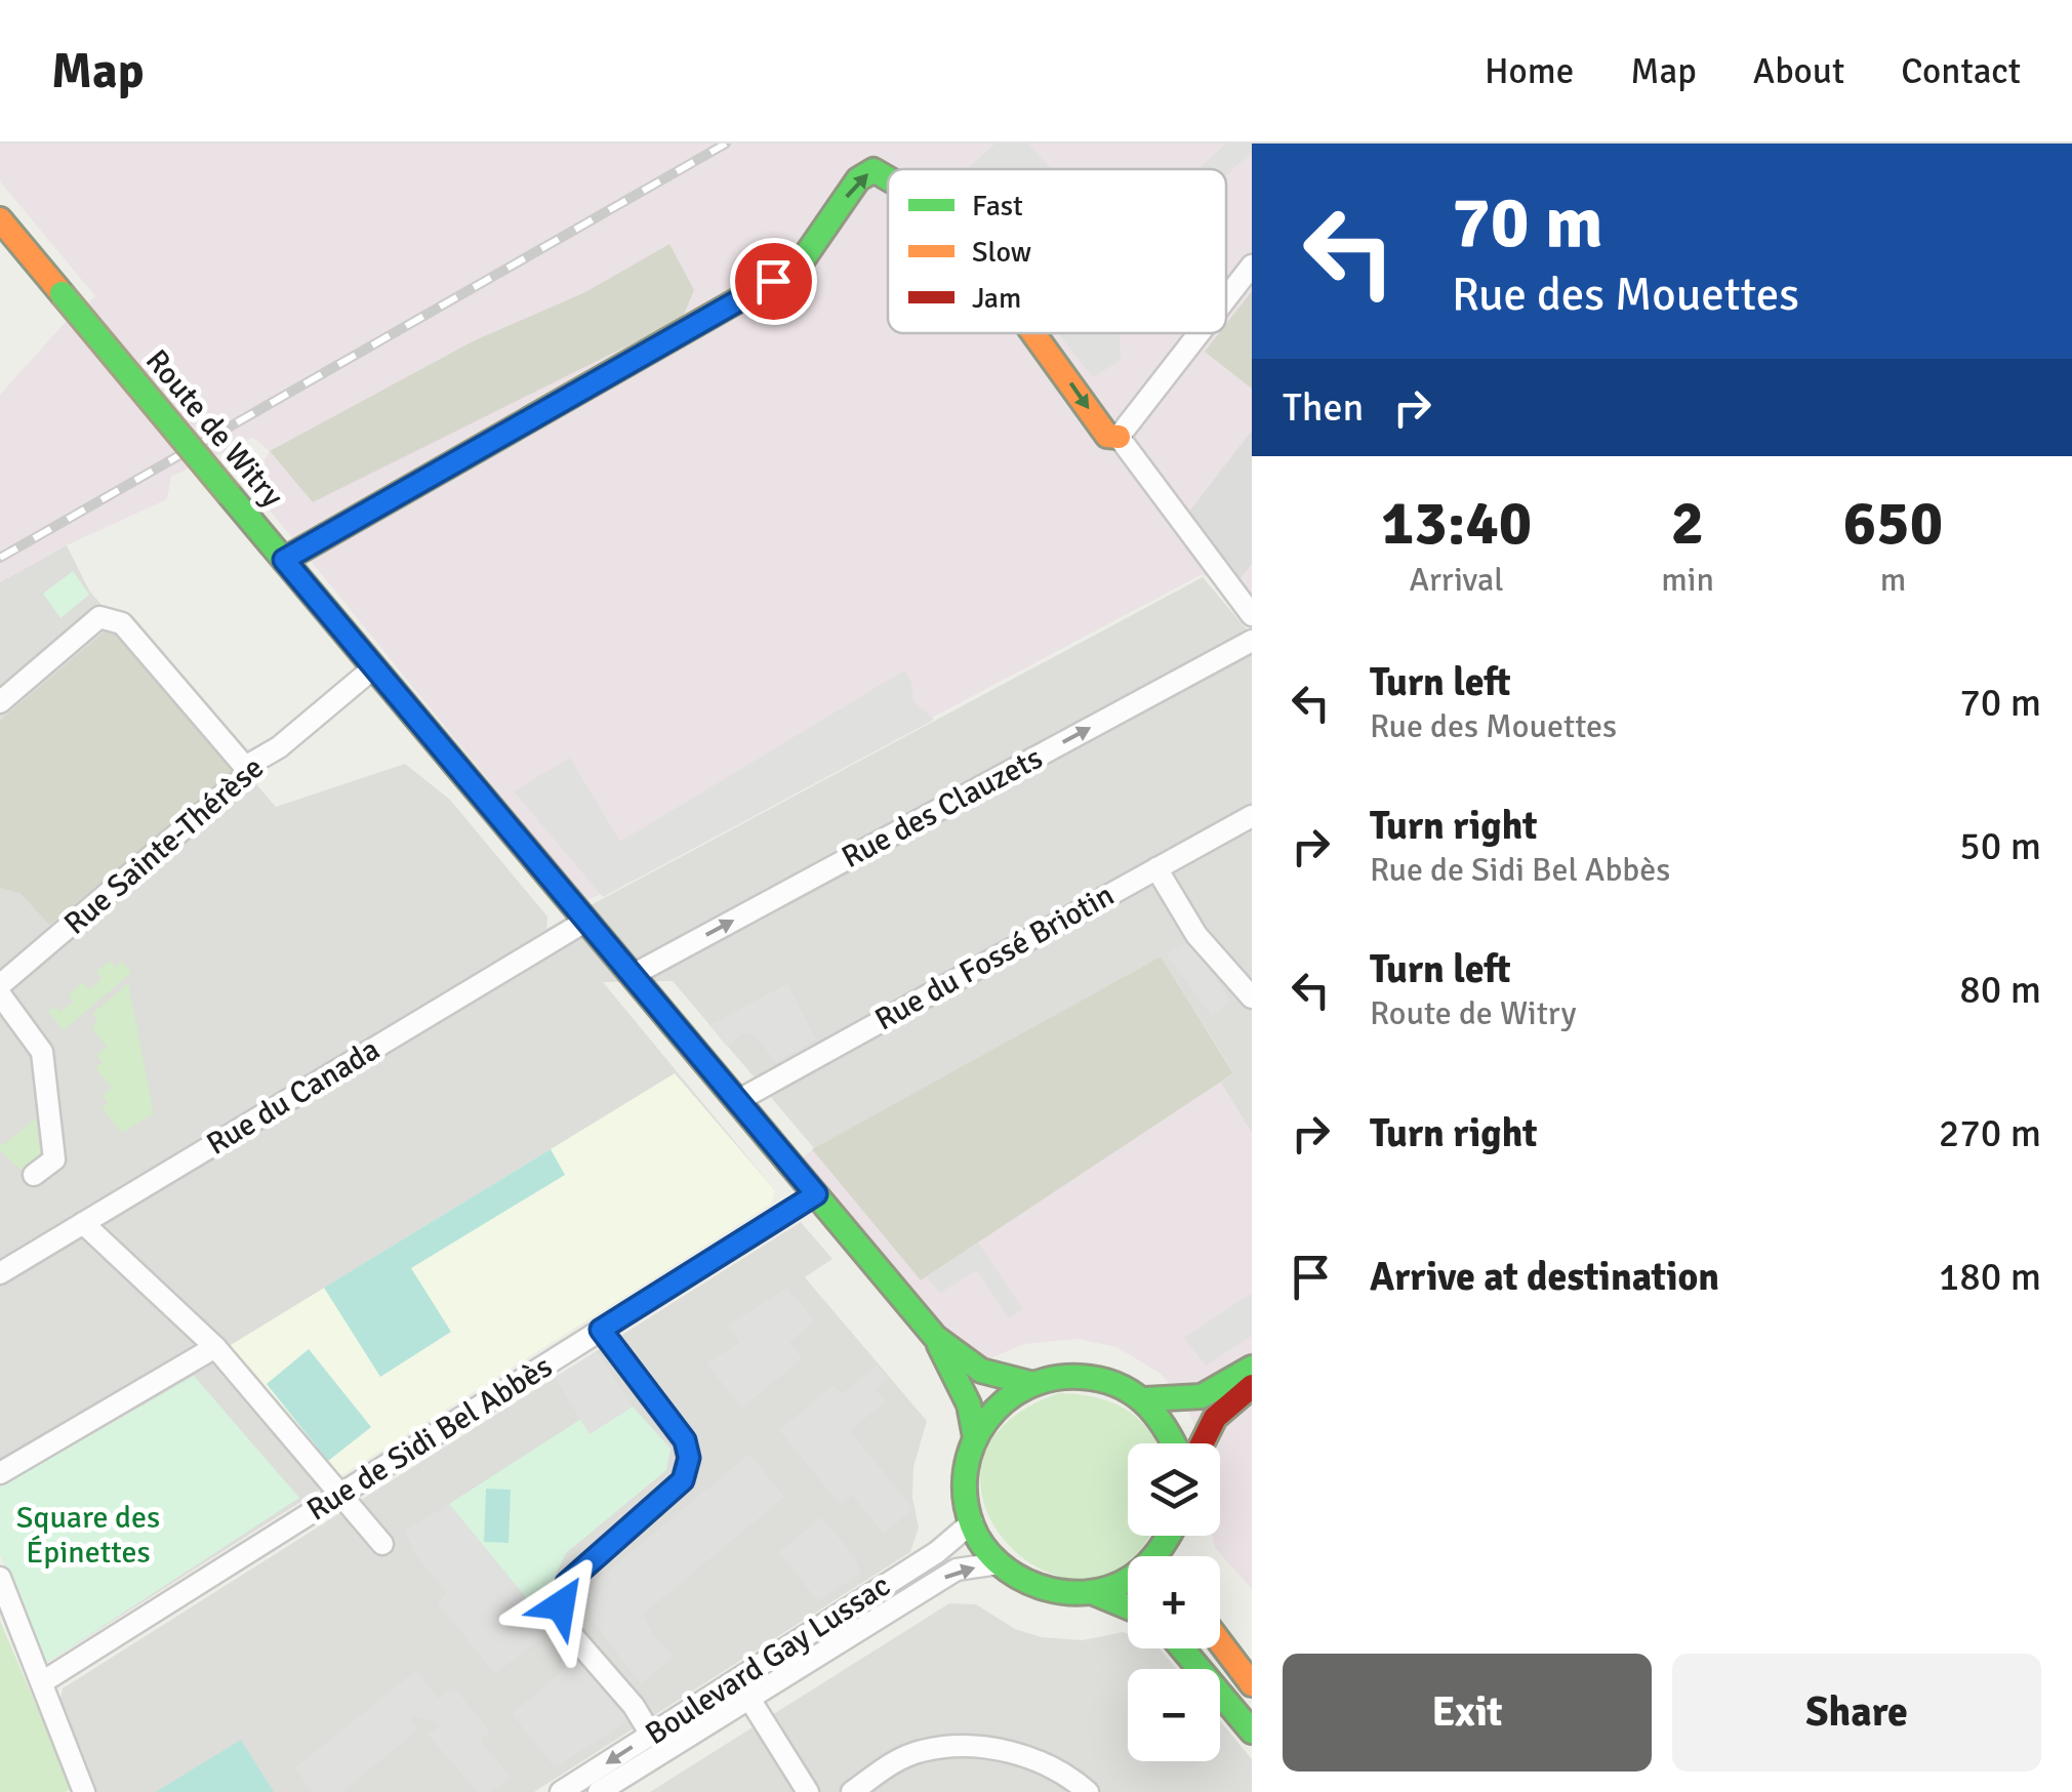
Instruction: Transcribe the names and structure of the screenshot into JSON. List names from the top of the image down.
{
  "streets": {
    "main road": ["Route de Witry"],
    "street": [
      "Rue des Clauzets",
      "Rue Sainte-Thérèse",
      "Rue du Fossé Briotin",
      "Rue du Canada",
      "Rue de Sidi Bel Abbès",
      "Boulevard Gay Lussac"
    ]
  },
  "crossings": [
    ["Route de Witry", "Rue des Clauzets"],
    ["Route de Witry", "Rue Sainte-Thérèse"],
    ["Route de Witry", "Rue du Fossé Briotin"],
    ["Route de Witry", "Rue du Canada"],
    ["Route de Witry", "Rue de Sidi Bel Abbès"]
  ],
  "one_way": ["Rue des Clauzets"],
  "parks": ["Square des Épinettes"],
  "legend": ["Fast", "Slow", "Jam"],
  "page": {
    "header": "Map",
    "nav": [
      "Home",
      "Map",
      "About",
      "Contact"
    ],
    "turn": ["70 m", "Rue des Mouettes"],
    "then": "Then",
    "eta": [
      "13:40",
      "Arrival",
      "2",
      "min",
      "650",
      "m"
    ],
    "list": [
      {
        "name": "Turn left",
        "note": "Rue des Mouettes",
        "value": "70 m"
      },
      {
        "name": "Turn right",
        "note": "Rue de Sidi Bel Abbès",
        "value": "50 m"
      },
      {
        "name": "Turn left",
        "note": "Route de Witry",
        "value": "80 m"
      },
      {
        "name": "Turn right",
        "value": "270 m"
      },
      {
        "name": "Arrive at destination",
        "value": "180 m"
      }
    ],
    "map_buttons": ["+", "−"],
    "buttons": ["Exit", "Share"]
  }
}
